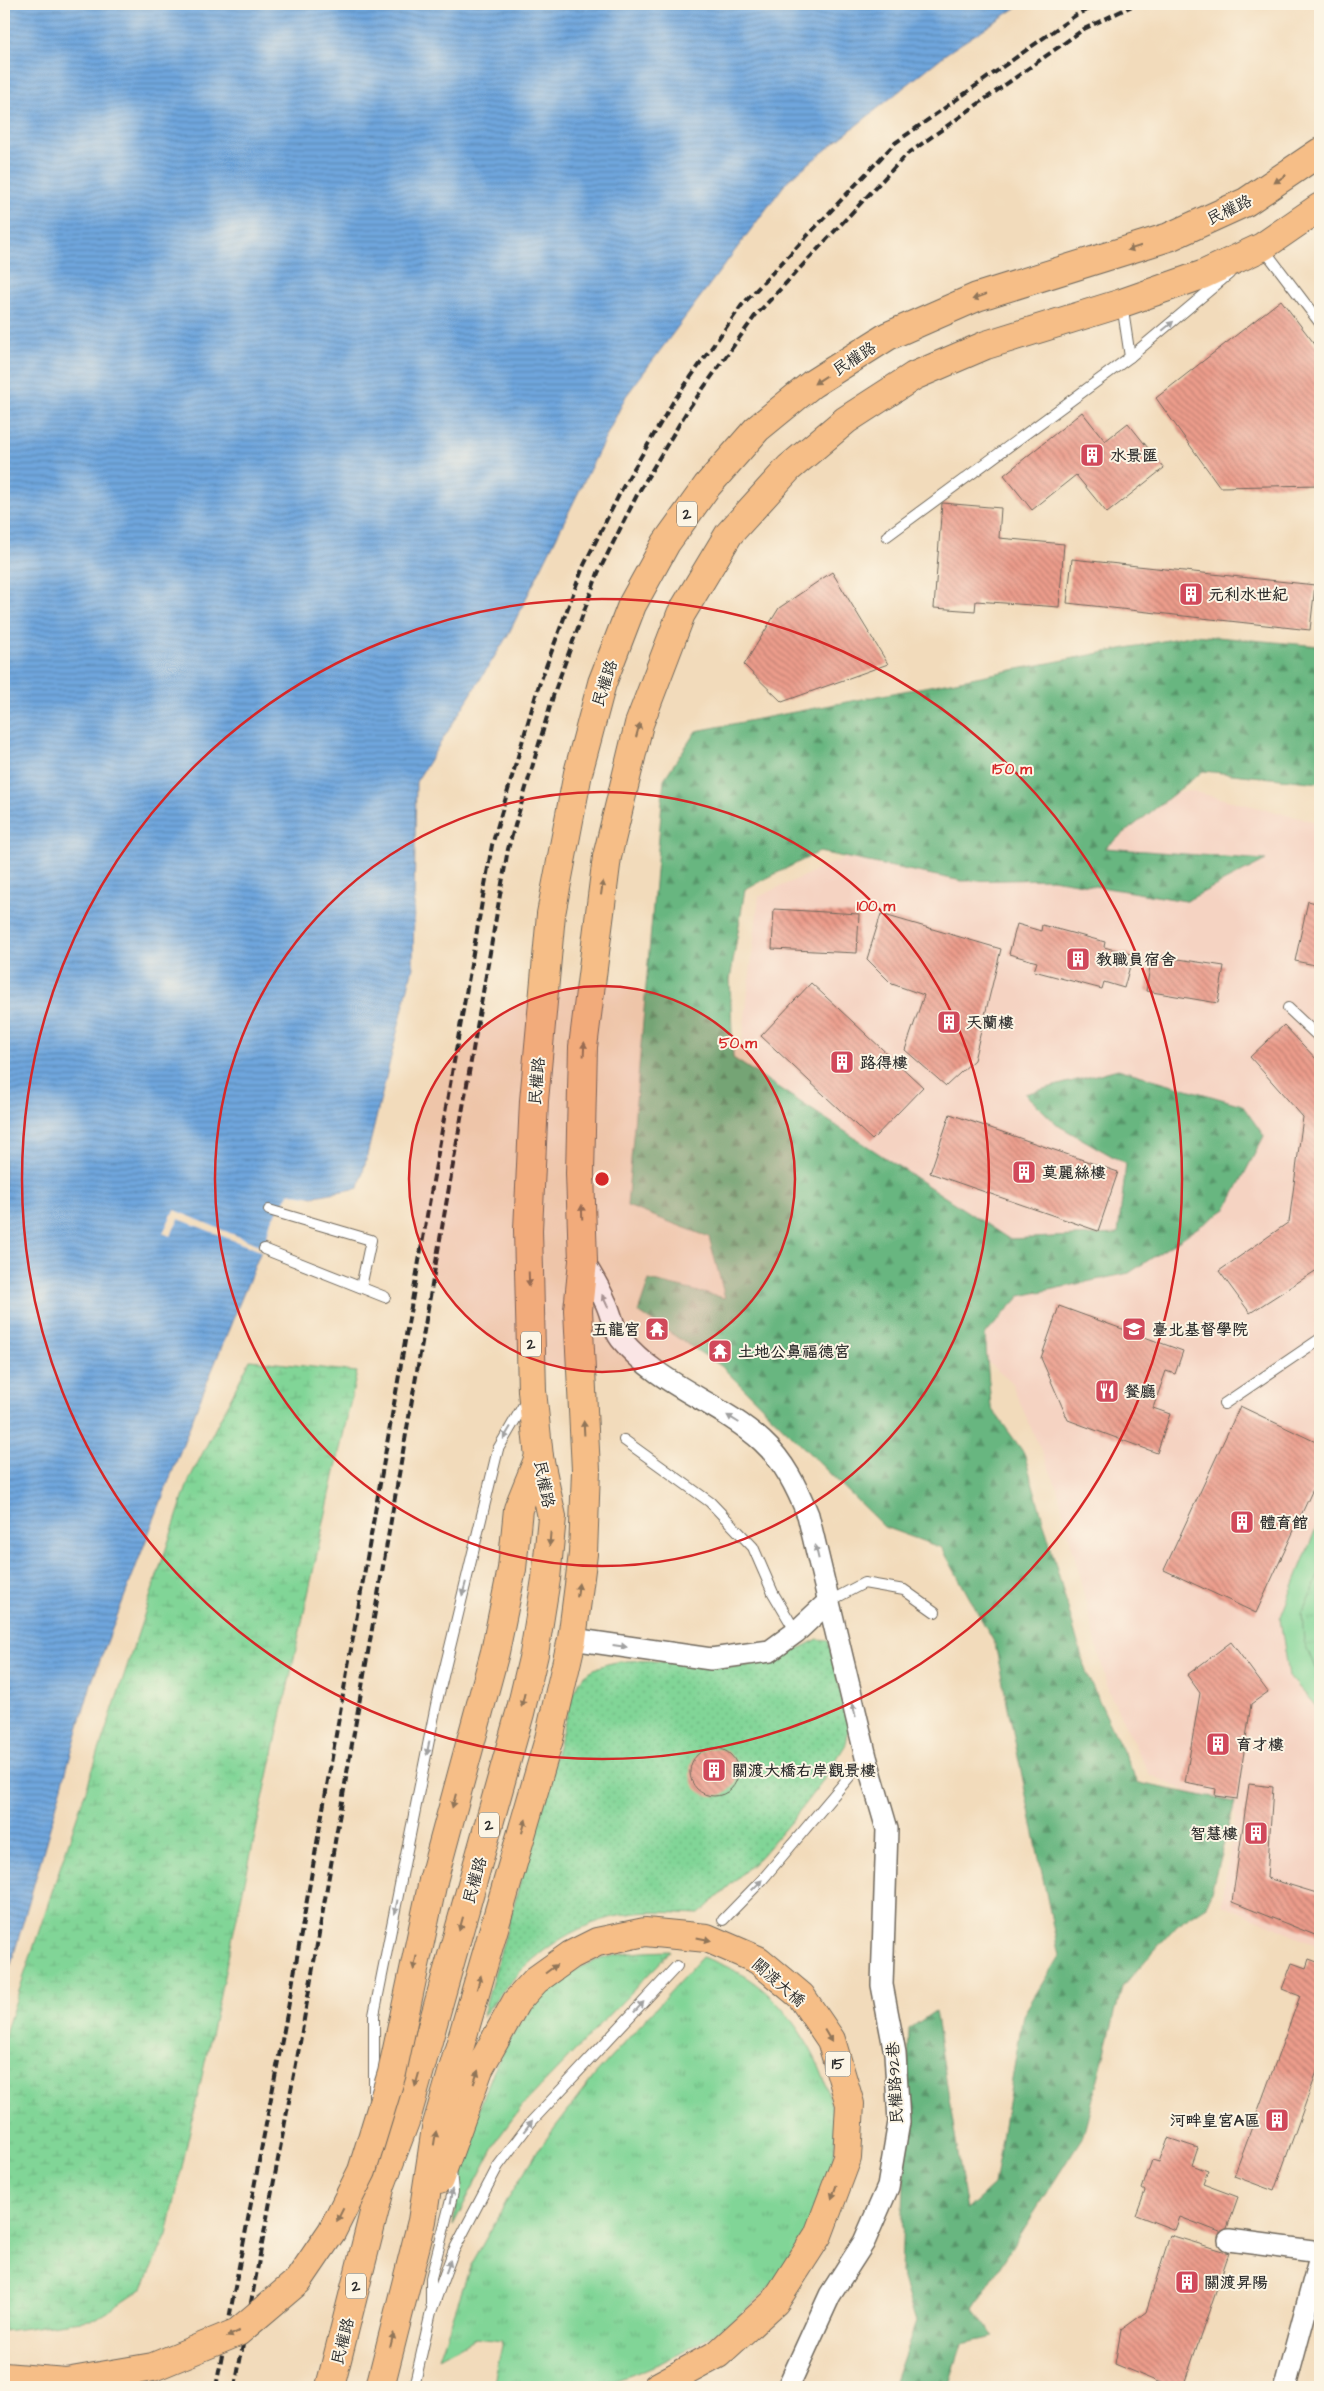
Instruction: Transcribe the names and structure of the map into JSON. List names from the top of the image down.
{
  "streets": {
    "main road": [
      "民權路",
      "2",
      "關渡大橋",
      "15"
    ],
    "street": ["民權路92巷"]
  },
  "crossings": [
    ["民權路", "關渡大橋"],
    ["民權路", "民權路92巷"]
  ],
  "places": {
    "building": [
      "水景匯",
      "元利水世紀",
      "教職員宿舍",
      "天蘭樓",
      "路得樓",
      "莫麗絲樓",
      "體育館",
      "育才樓",
      "關渡大橋右岸觀景樓",
      "智慧樓",
      "河畔皇宮A區",
      "關渡昇陽"
    ],
    "temple": ["五龍宮", "土地公鼻福德宮"],
    "school or university": ["臺北基督學院"],
    "restaurant": ["餐廳"]
  },
  "rings": ["150 m", "100 m", "50 m"]
}
